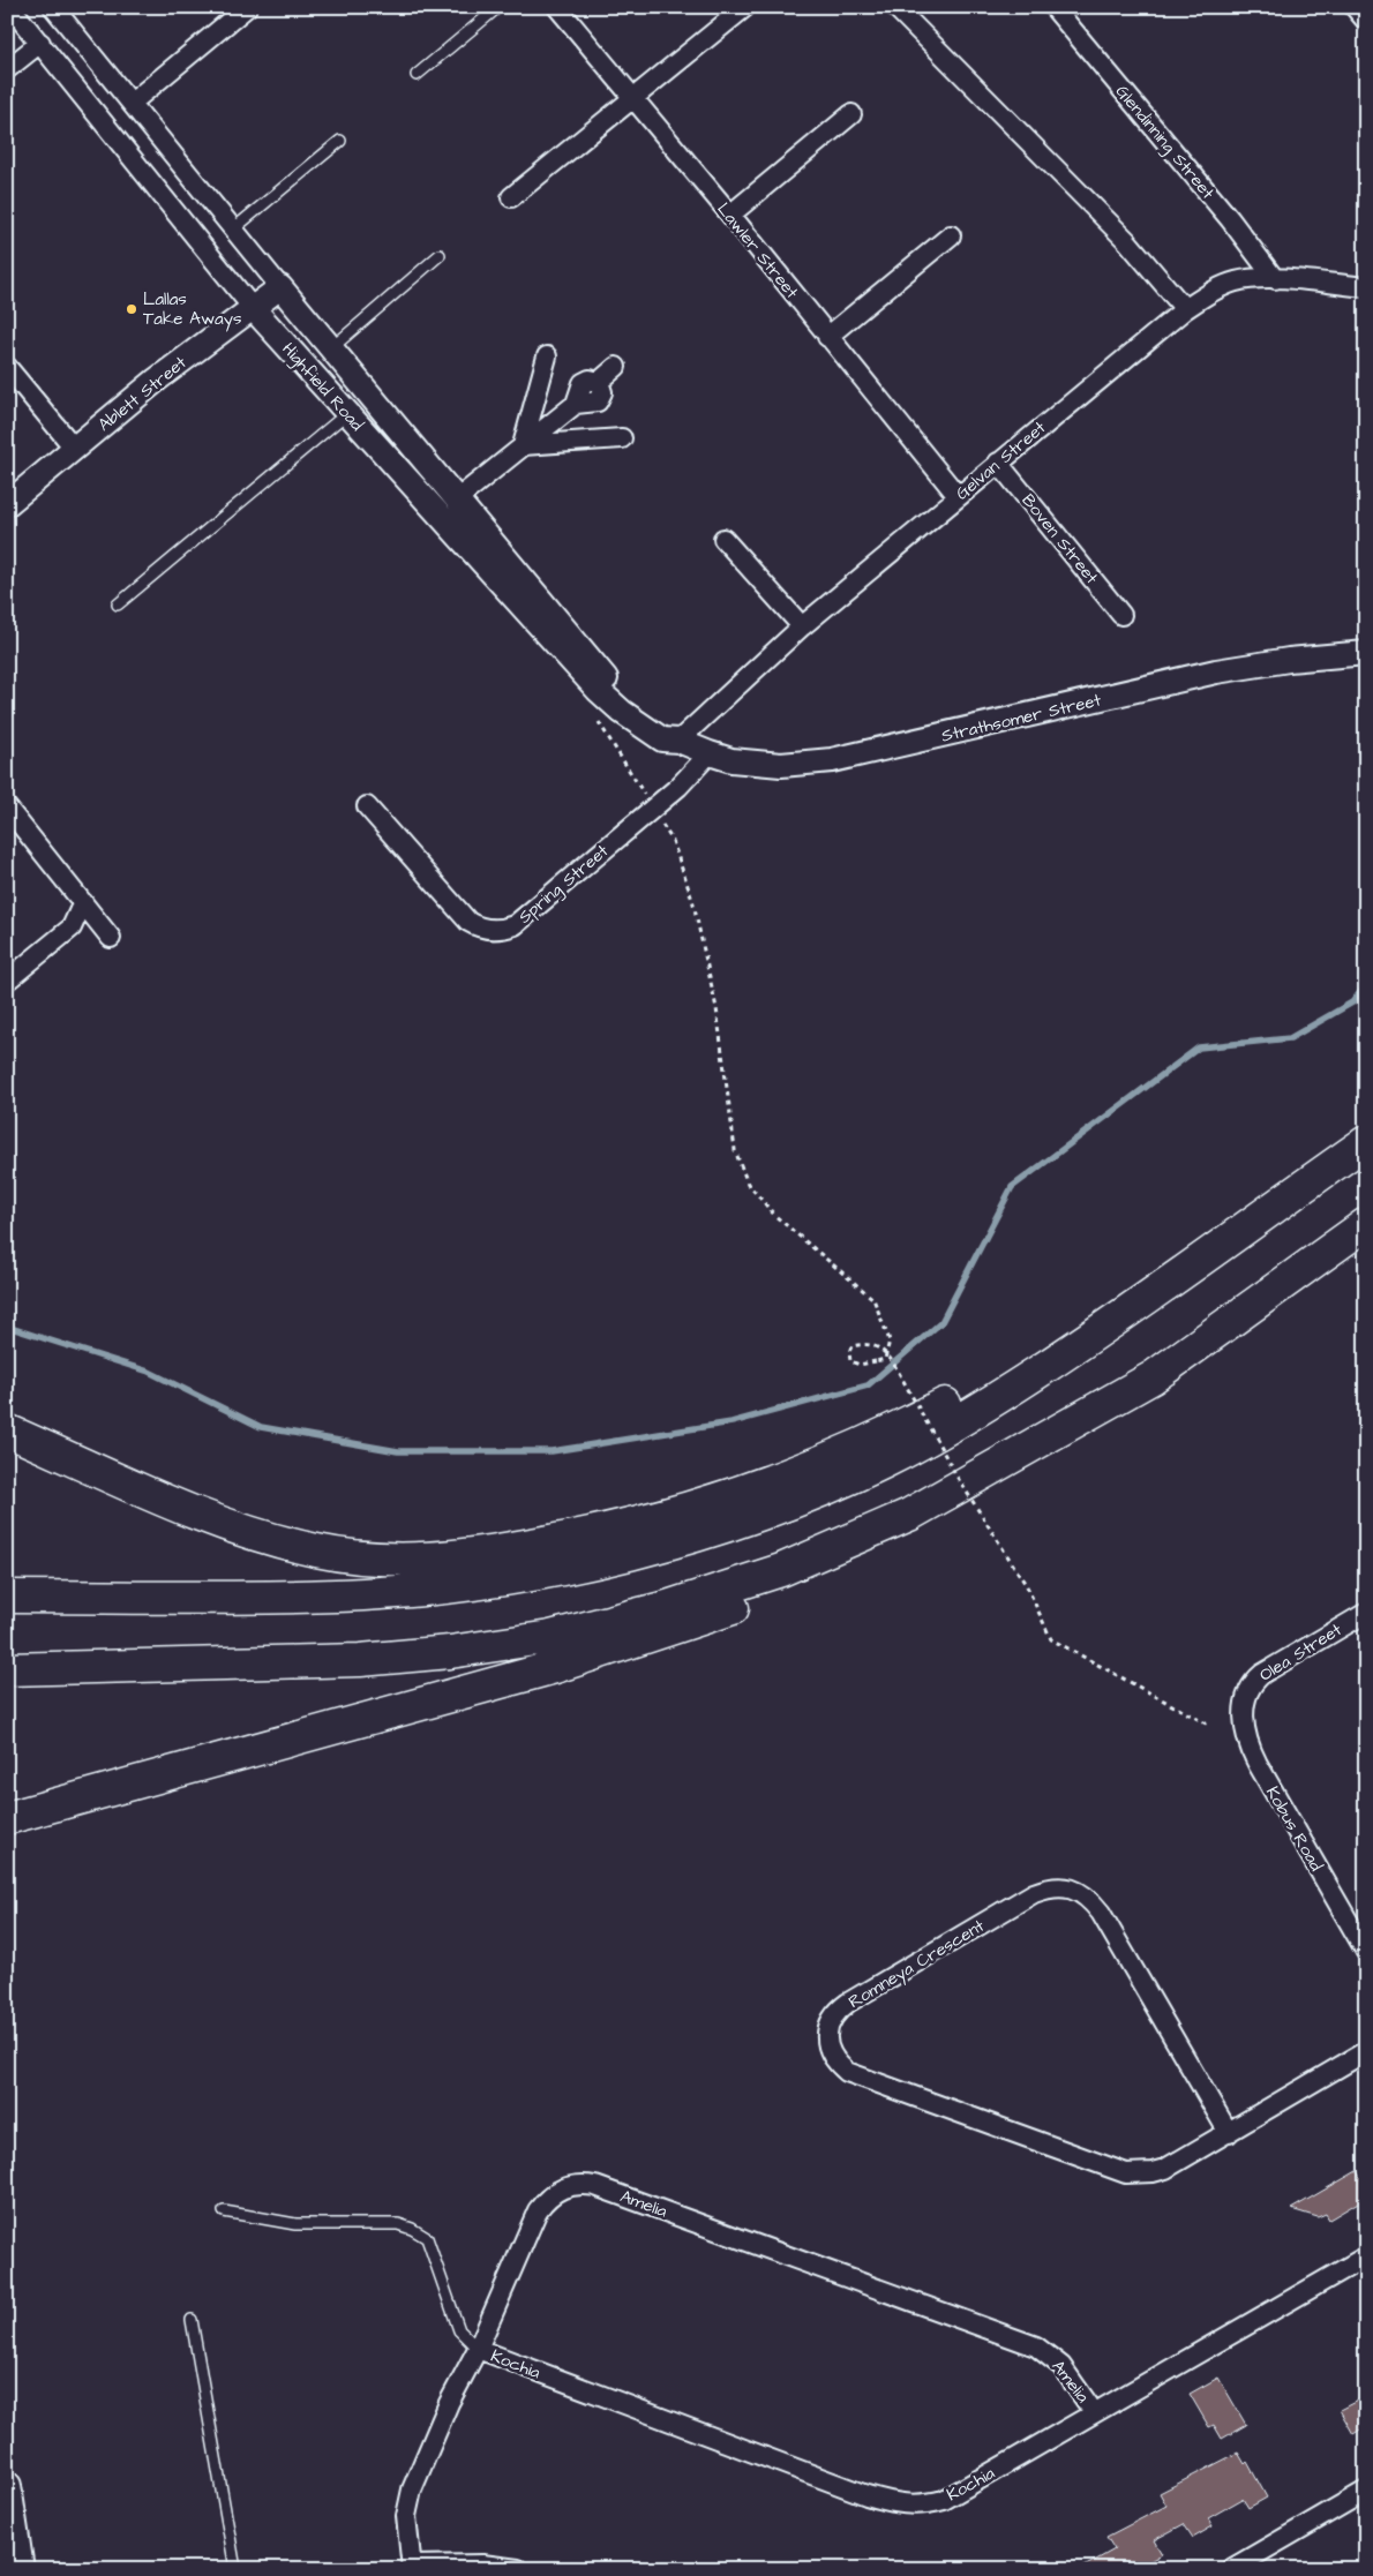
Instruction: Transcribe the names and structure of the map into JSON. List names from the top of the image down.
{
  "streets": {
    "street": [
      "Glendinning Street",
      "Lawler Street",
      "Highfield Road",
      "Ablett Street",
      "Gelvan Street",
      "Boven Street",
      "Strathsomer Street",
      "Spring Street",
      "Olea Street",
      "Kobus Road",
      "Romneya Crescent",
      "Amelia",
      "Kochia"
    ]
  },
  "crossings": [
    ["Glendinning Street", "Gelvan Street"],
    ["Lawler Street", "Gelvan Street"],
    ["Highfield Road", "Ablett Street"],
    ["Highfield Road", "Gelvan Street"],
    ["Highfield Road", "Strathsomer Street"],
    ["Gelvan Street", "Boven Street"],
    ["Gelvan Street", "Strathsomer Street"],
    ["Strathsomer Street", "Spring Street"],
    ["Olea Street", "Kobus Road"],
    ["Amelia", "Kochia"]
  ],
  "places": ["Lallas Take Aways"]
}
